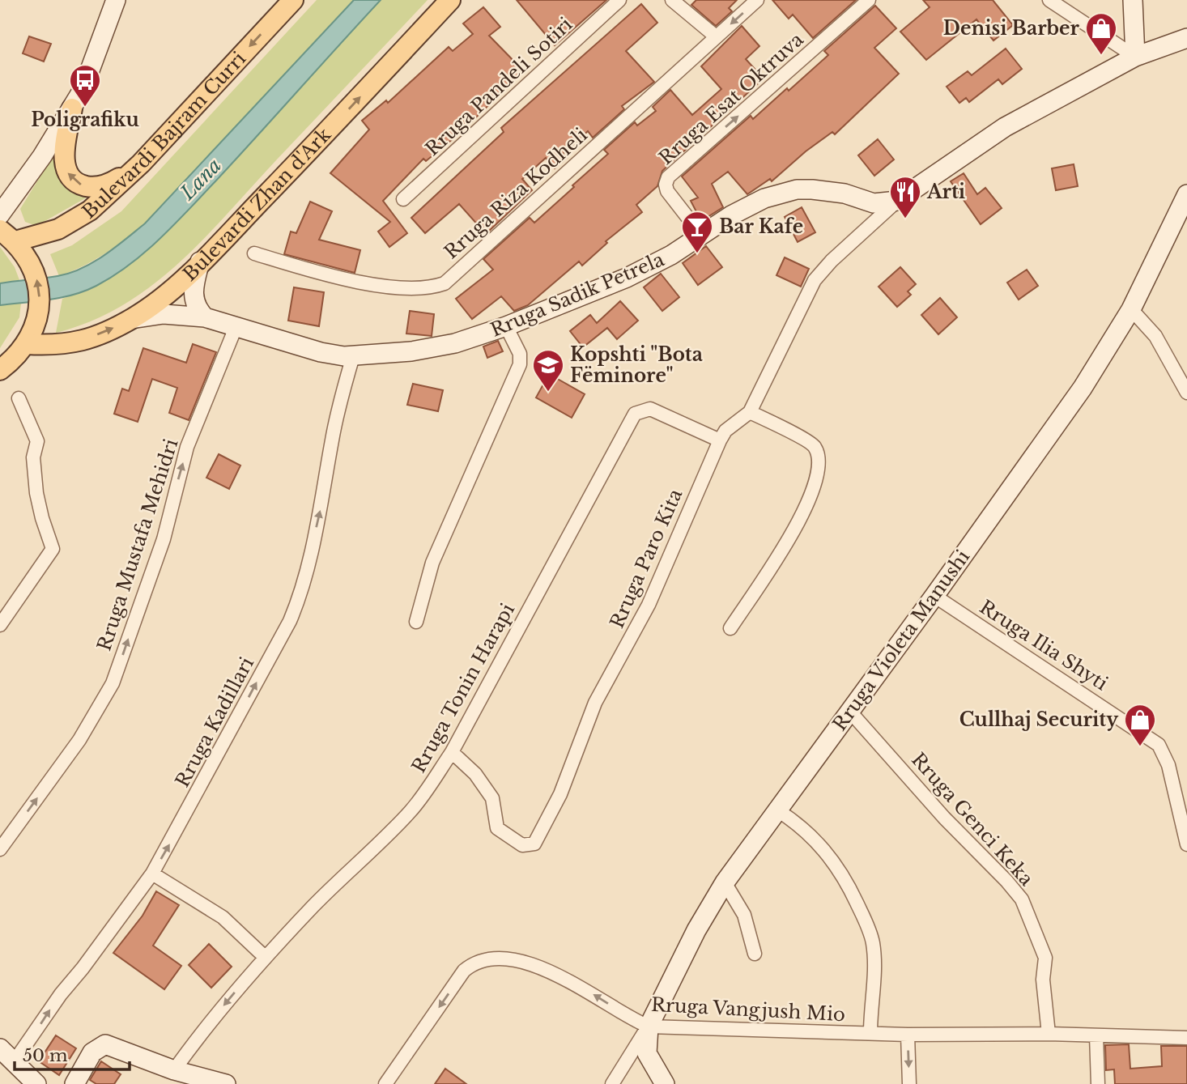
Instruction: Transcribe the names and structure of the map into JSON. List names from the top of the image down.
{
  "streets": {
    "main road": [
      "Bulevardi Bajram Curri",
      "Bulevardi Zhan d'Ark",
      "Rruga Sadik Petrela",
      "Rruga Violeta Manushi"
    ],
    "street": [
      "Rruga Pandeli Sotiri",
      "Rruga Esat Oktruva",
      "Rruga Riza Kodheli",
      "Rruga Mustafa Mehidri",
      "Rruga Paro Kita",
      "Rruga Ilia Shyti",
      "Rruga Tonin Harapi",
      "Rruga Kadillari",
      "Rruga Genci Keka",
      "Rruga Vangjush Mio"
    ]
  },
  "crossings": [
    ["Rruga Esat Oktruva", "Rruga Sadik Petrela"],
    ["Bulevardi Zhan d'Ark", "Rruga Sadik Petrela"],
    ["Rruga Sadik Petrela", "Rruga Mustafa Mehidri"],
    ["Rruga Sadik Petrela", "Rruga Paro Kita"],
    ["Rruga Sadik Petrela", "Rruga Kadillari"],
    ["Rruga Paro Kita", "Rruga Tonin Harapi"],
    ["Rruga Violeta Manushi", "Rruga Ilia Shyti"],
    ["Rruga Violeta Manushi", "Rruga Genci Keka"],
    ["Rruga Violeta Manushi", "Rruga Vangjush Mio"],
    ["Rruga Genci Keka", "Rruga Vangjush Mio"]
  ],
  "one_way": [
    "Rruga Esat Oktruva",
    "Bulevardi Zhan d'Ark",
    "Rruga Mustafa Mehidri",
    "Rruga Kadillari"
  ],
  "water": ["Lana"],
  "places": {
    "shop": ["Denisi Barber", "Cullhaj Security"],
    "bus stop": ["Poligrafiku"],
    "restaurant": ["Arti"],
    "bar": ["Bar Kafe"],
    "school or university": ["Kopshti \"Bota Fëminore\""]
  },
  "scale_bar": "50 m"
}
